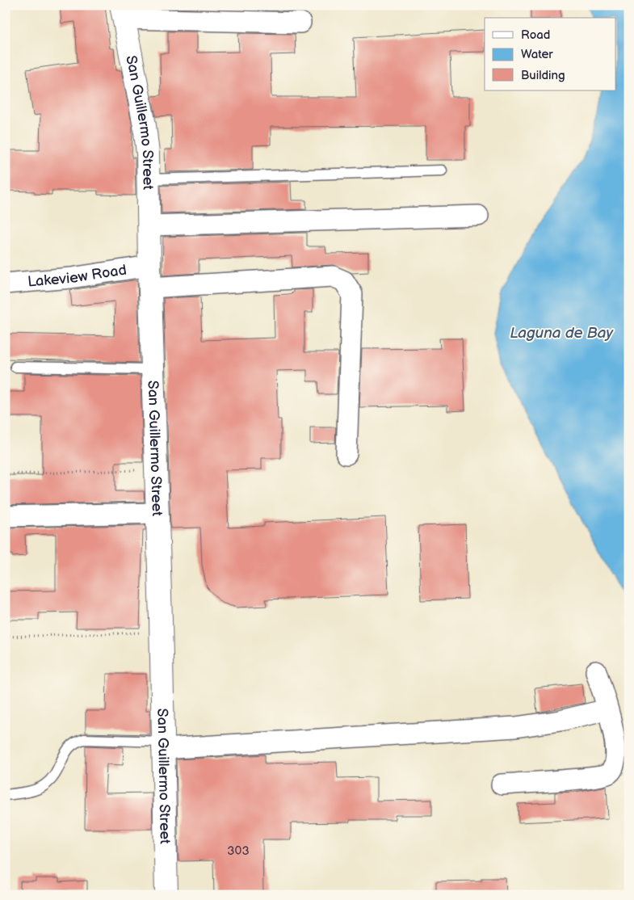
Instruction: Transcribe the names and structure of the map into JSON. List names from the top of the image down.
{
  "streets": {
    "main road": ["San Guillermo Street"],
    "street": ["Lakeview Road"]
  },
  "crossings": [
    ["San Guillermo Street", "Lakeview Road"]
  ],
  "water": ["Laguna de Bay"],
  "house_numbers": ["303"],
  "legend": ["Road", "Water", "Building"]
}
